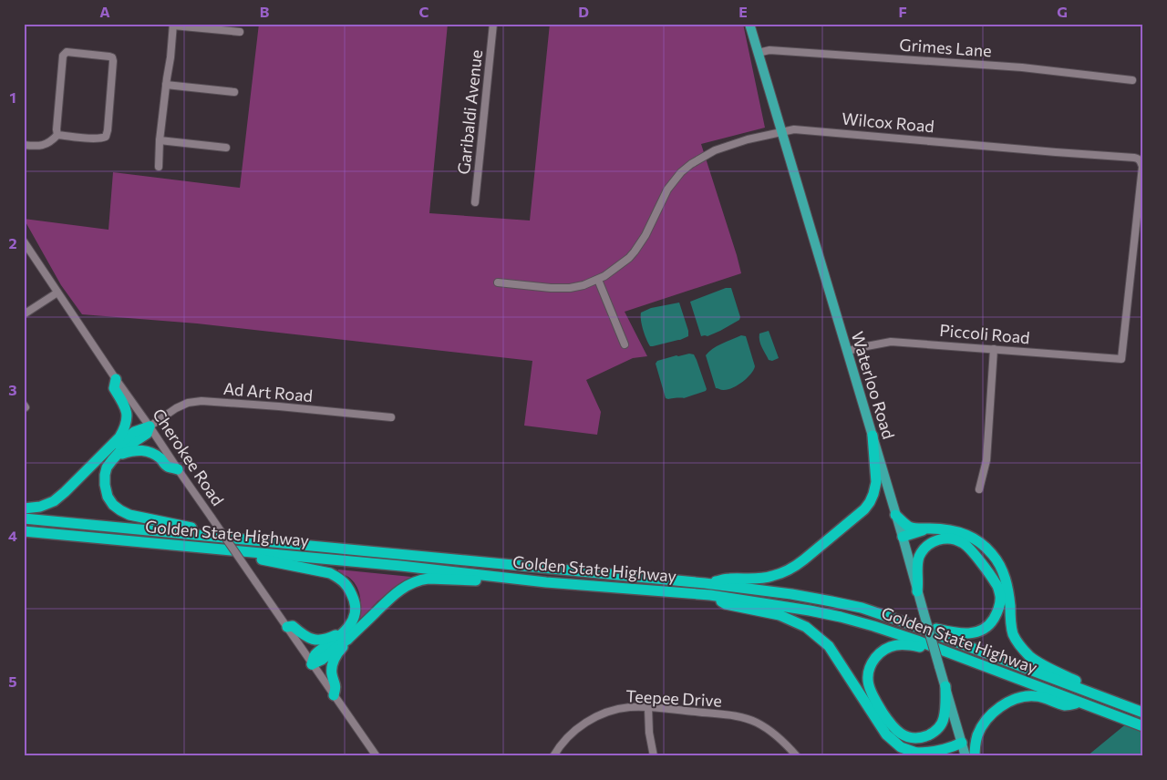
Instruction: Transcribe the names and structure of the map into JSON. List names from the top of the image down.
{
  "streets": {
    "highway": ["Golden State Highway"],
    "main road": ["Waterloo Road"],
    "street": [
      "Grimes Lane",
      "Garibaldi Avenue",
      "Wilcox Road",
      "Piccoli Road",
      "Ad Art Road",
      "Cherokee Road",
      "Teepee Drive"
    ]
  },
  "crossings": [
    ["Grimes Lane", "Waterloo Road"],
    ["Wilcox Road", "Piccoli Road"],
    ["Wilcox Road", "Waterloo Road"],
    ["Piccoli Road", "Waterloo Road"],
    ["Ad Art Road", "Cherokee Road"]
  ],
  "grid": {
    "columns": [
      "A",
      "B",
      "C",
      "D",
      "E",
      "F",
      "G"
    ],
    "rows": [
      "1",
      "2",
      "3",
      "4",
      "5"
    ]
  }
}
